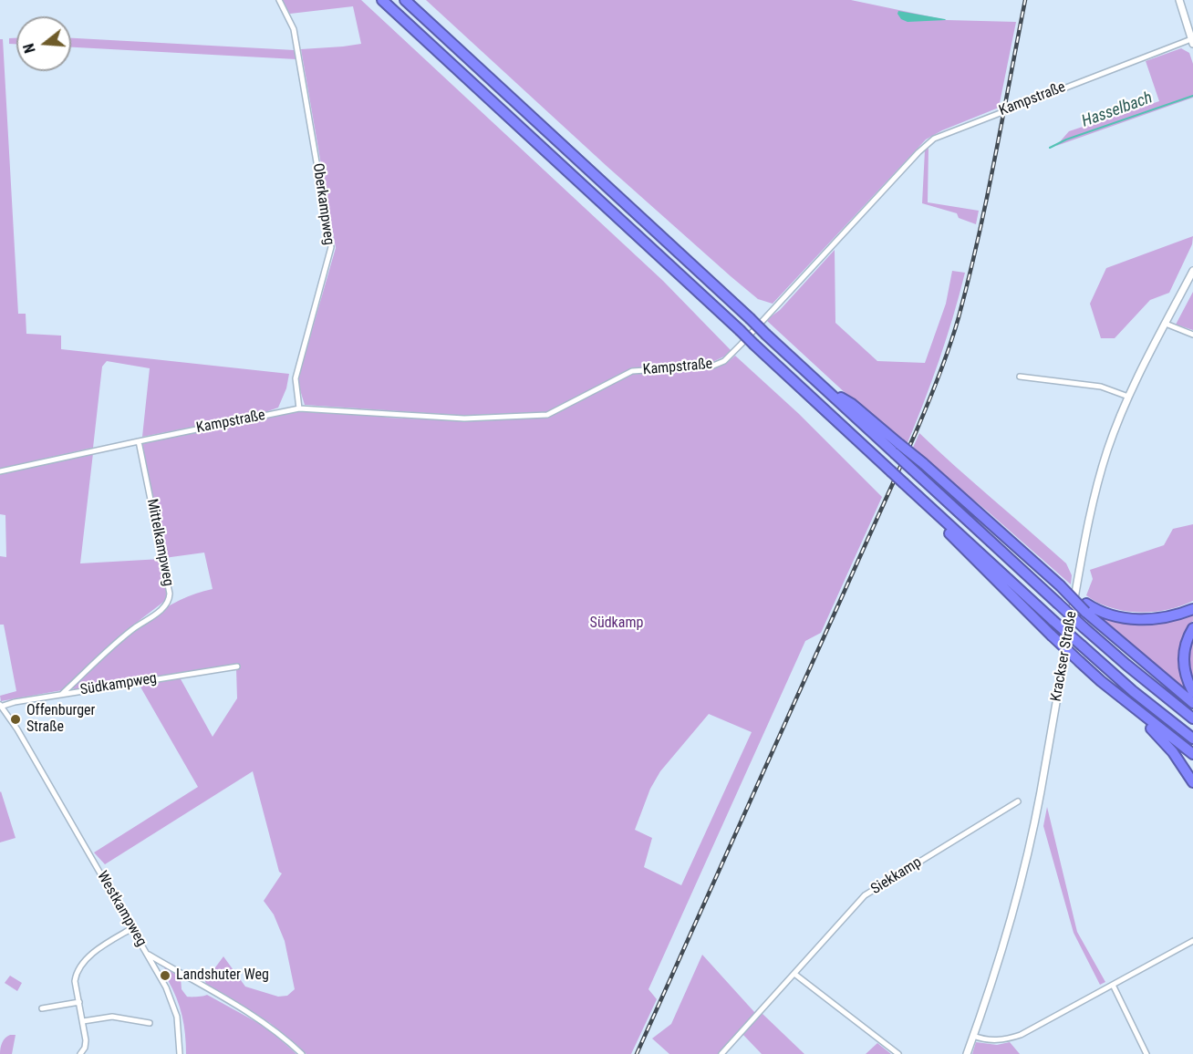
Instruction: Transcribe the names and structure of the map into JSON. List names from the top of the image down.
{
  "streets": {
    "street": [
      "Kampstraße",
      "Oberkampweg",
      "Mittelkampweg",
      "Krackser Straße",
      "Südkampweg",
      "Siekkamp",
      "Westkampweg"
    ]
  },
  "crossings": [
    ["Kampstraße", "Oberkampweg"],
    ["Kampstraße", "Mittelkampweg"],
    ["Mittelkampweg", "Südkampweg"],
    ["Südkampweg", "Westkampweg"]
  ],
  "water": ["Hasselbach"],
  "parks": ["Südkamp"],
  "places": ["Offenburger Straße", "Landshuter Weg"],
  "north": "left"
}
